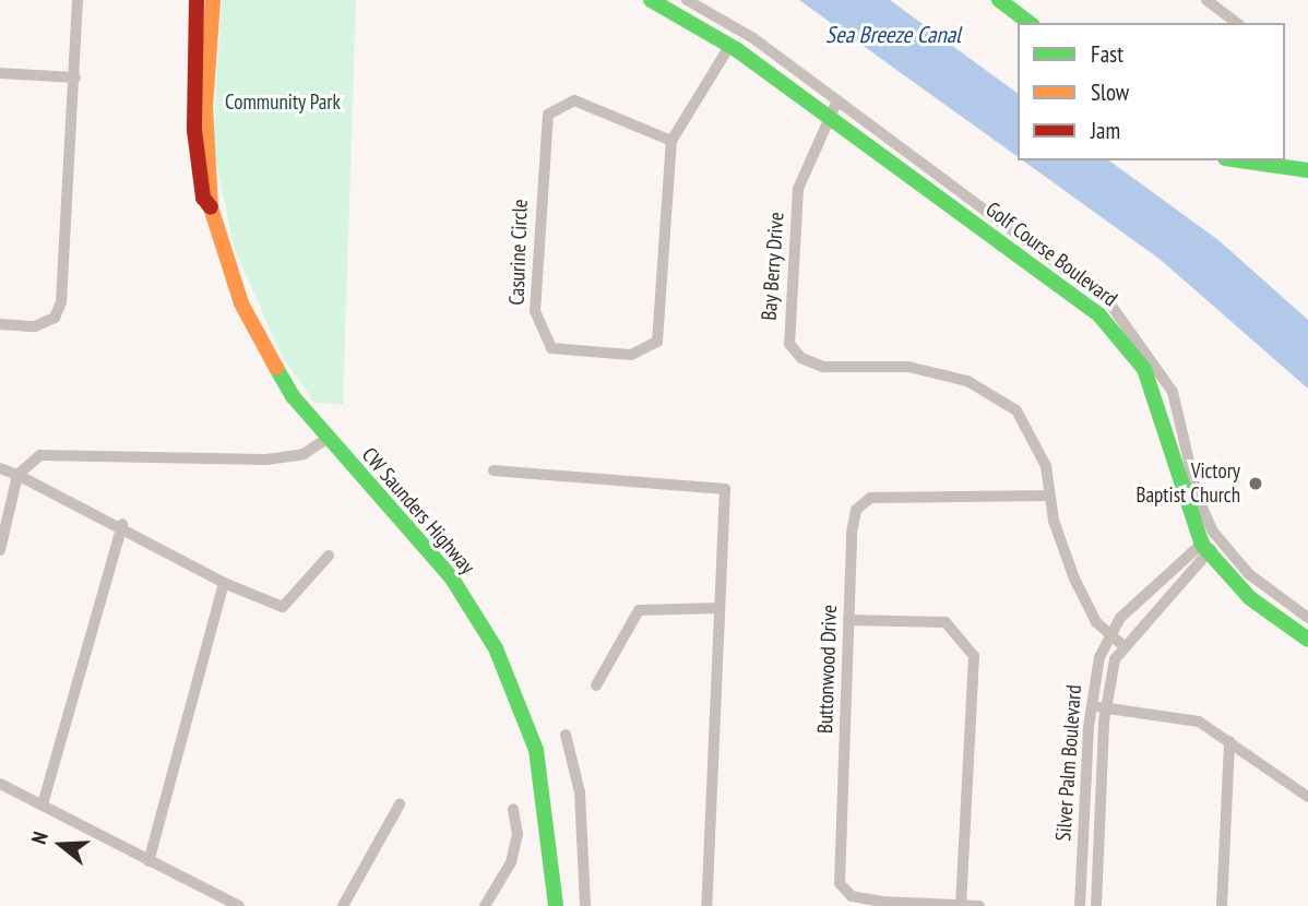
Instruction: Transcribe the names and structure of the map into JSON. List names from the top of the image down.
{
  "streets": {
    "main road": ["Golf Course Boulevard", "CW Saunders Highway"],
    "street": [
      "Casurine Circle",
      "Bay Berry Drive",
      "Buttonwood Drive",
      "Silver Palm Boulevard"
    ]
  },
  "crossings": [
    ["Casurine Circle", "Golf Course Boulevard"],
    ["Golf Course Boulevard", "Bay Berry Drive"],
    ["Golf Course Boulevard", "Silver Palm Boulevard"],
    ["Bay Berry Drive", "Buttonwood Drive"],
    ["Bay Berry Drive", "Silver Palm Boulevard"]
  ],
  "water": ["Sea Breeze Canal"],
  "parks": ["Community Park"],
  "places": ["Victory Baptist Church"],
  "legend": ["Fast", "Slow", "Jam"],
  "north": "left"
}
